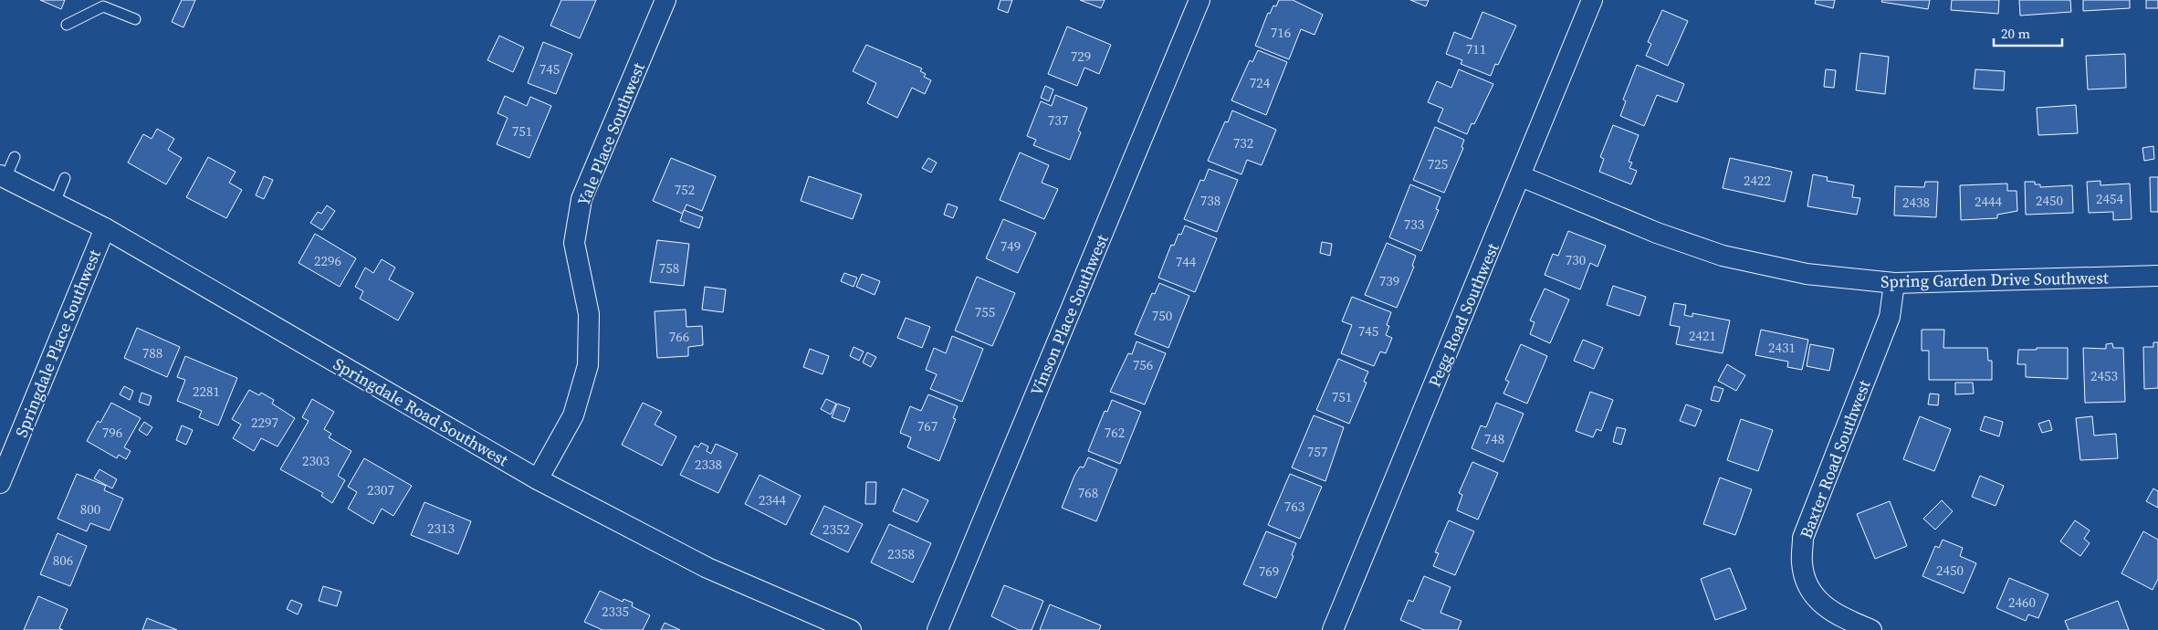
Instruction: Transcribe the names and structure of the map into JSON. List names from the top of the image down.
{
  "streets": {
    "street": [
      "Yale Place Southwest",
      "Spring Garden Drive Southwest",
      "Vinson Place Southwest",
      "Pegg Road Southwest",
      "Springdale Place Southwest",
      "Springdale Road Southwest",
      "Baxter Road Southwest"
    ]
  },
  "crossings": [
    ["Yale Place Southwest", "Springdale Road Southwest"],
    ["Spring Garden Drive Southwest", "Pegg Road Southwest"],
    ["Spring Garden Drive Southwest", "Baxter Road Southwest"],
    ["Springdale Place Southwest", "Springdale Road Southwest"]
  ],
  "house_numbers": [
    "716",
    "711",
    "729",
    "745",
    "724",
    "737",
    "751",
    "732",
    "725",
    "2422",
    "752",
    "2454",
    "738",
    "2450",
    "2444",
    "2438",
    "733",
    "749",
    "730",
    "2296",
    "744",
    "758",
    "739",
    "755",
    "750",
    "745",
    "2421",
    "766",
    "2431",
    "788",
    "756",
    "2453",
    "2281",
    "751",
    "2297",
    "767",
    "796",
    "762",
    "748",
    "757",
    "2303",
    "2338",
    "2307",
    "768",
    "2344",
    "763",
    "800",
    "2313",
    "2352",
    "2358",
    "806",
    "2450",
    "769",
    "2460",
    "2335"
  ],
  "scale_bar": "20 m"
}
